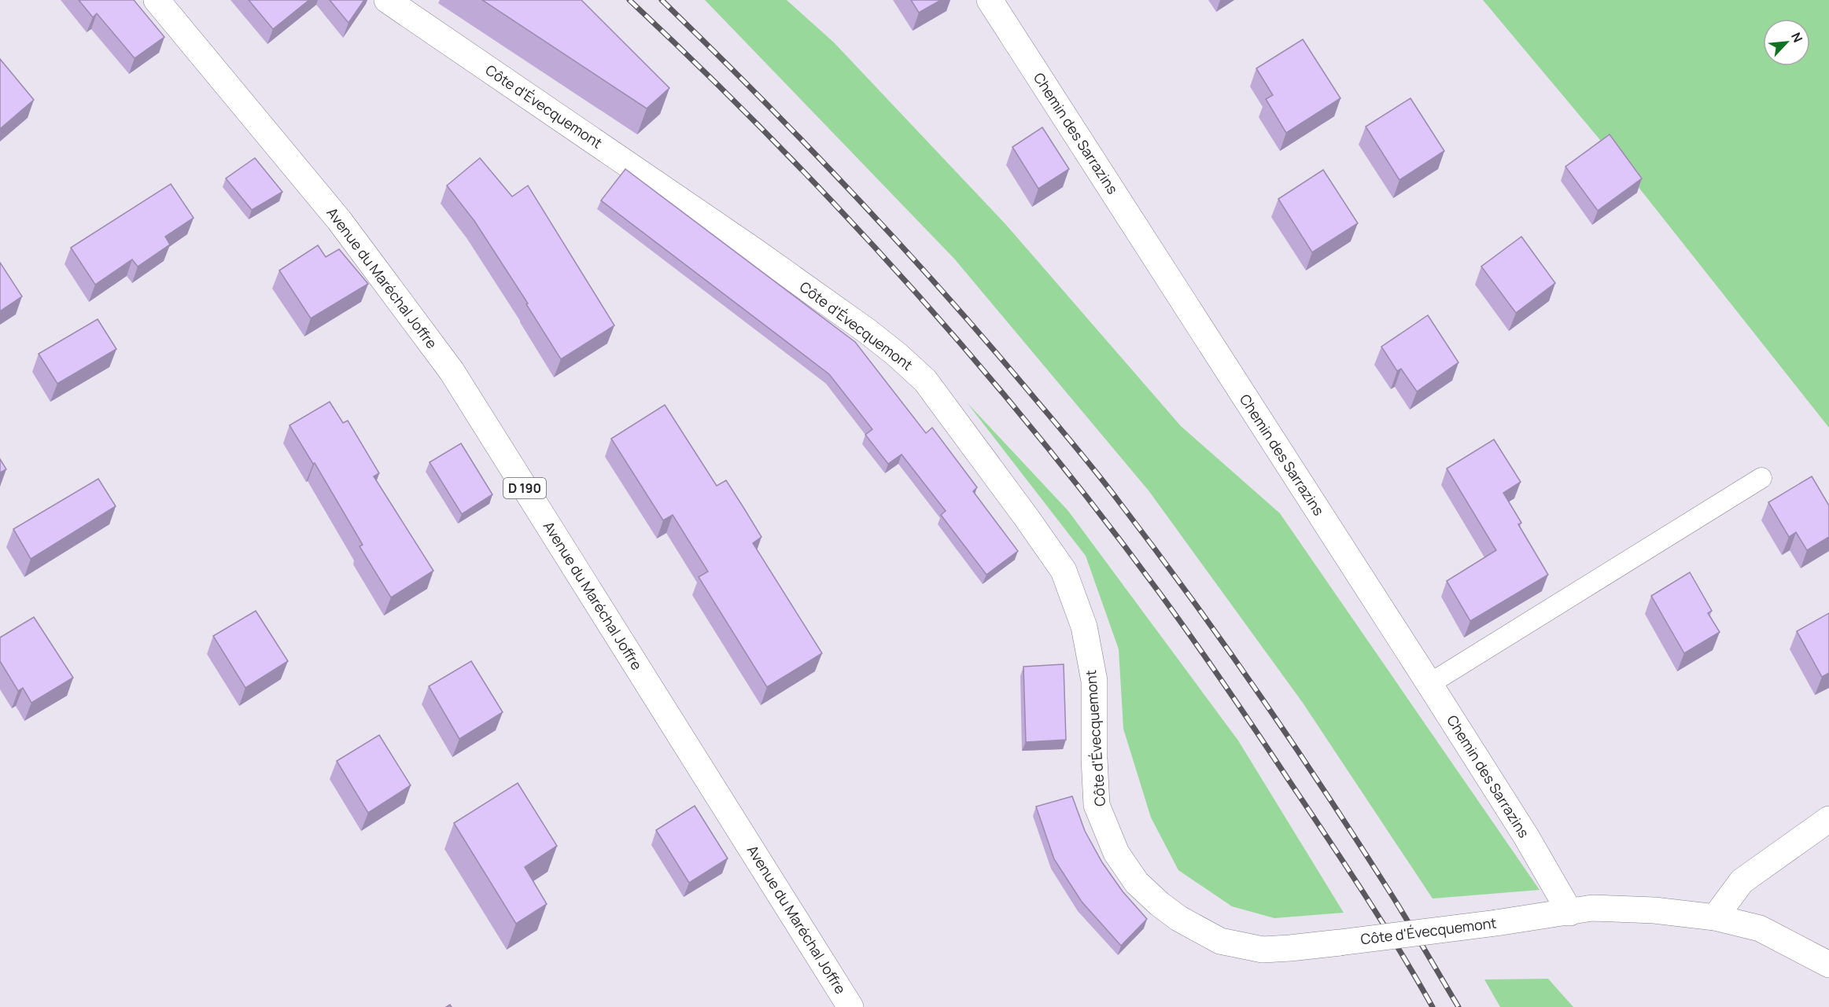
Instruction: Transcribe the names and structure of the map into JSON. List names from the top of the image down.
{
  "streets": {
    "street": [
      "Côte d'Évecquemont",
      "Chemin des Sarrazins",
      "Avenue du Maréchal Joffre",
      "D 190"
    ]
  },
  "crossings": [
    ["Côte d'Évecquemont", "Chemin des Sarrazins"]
  ],
  "north": "top right"
}
